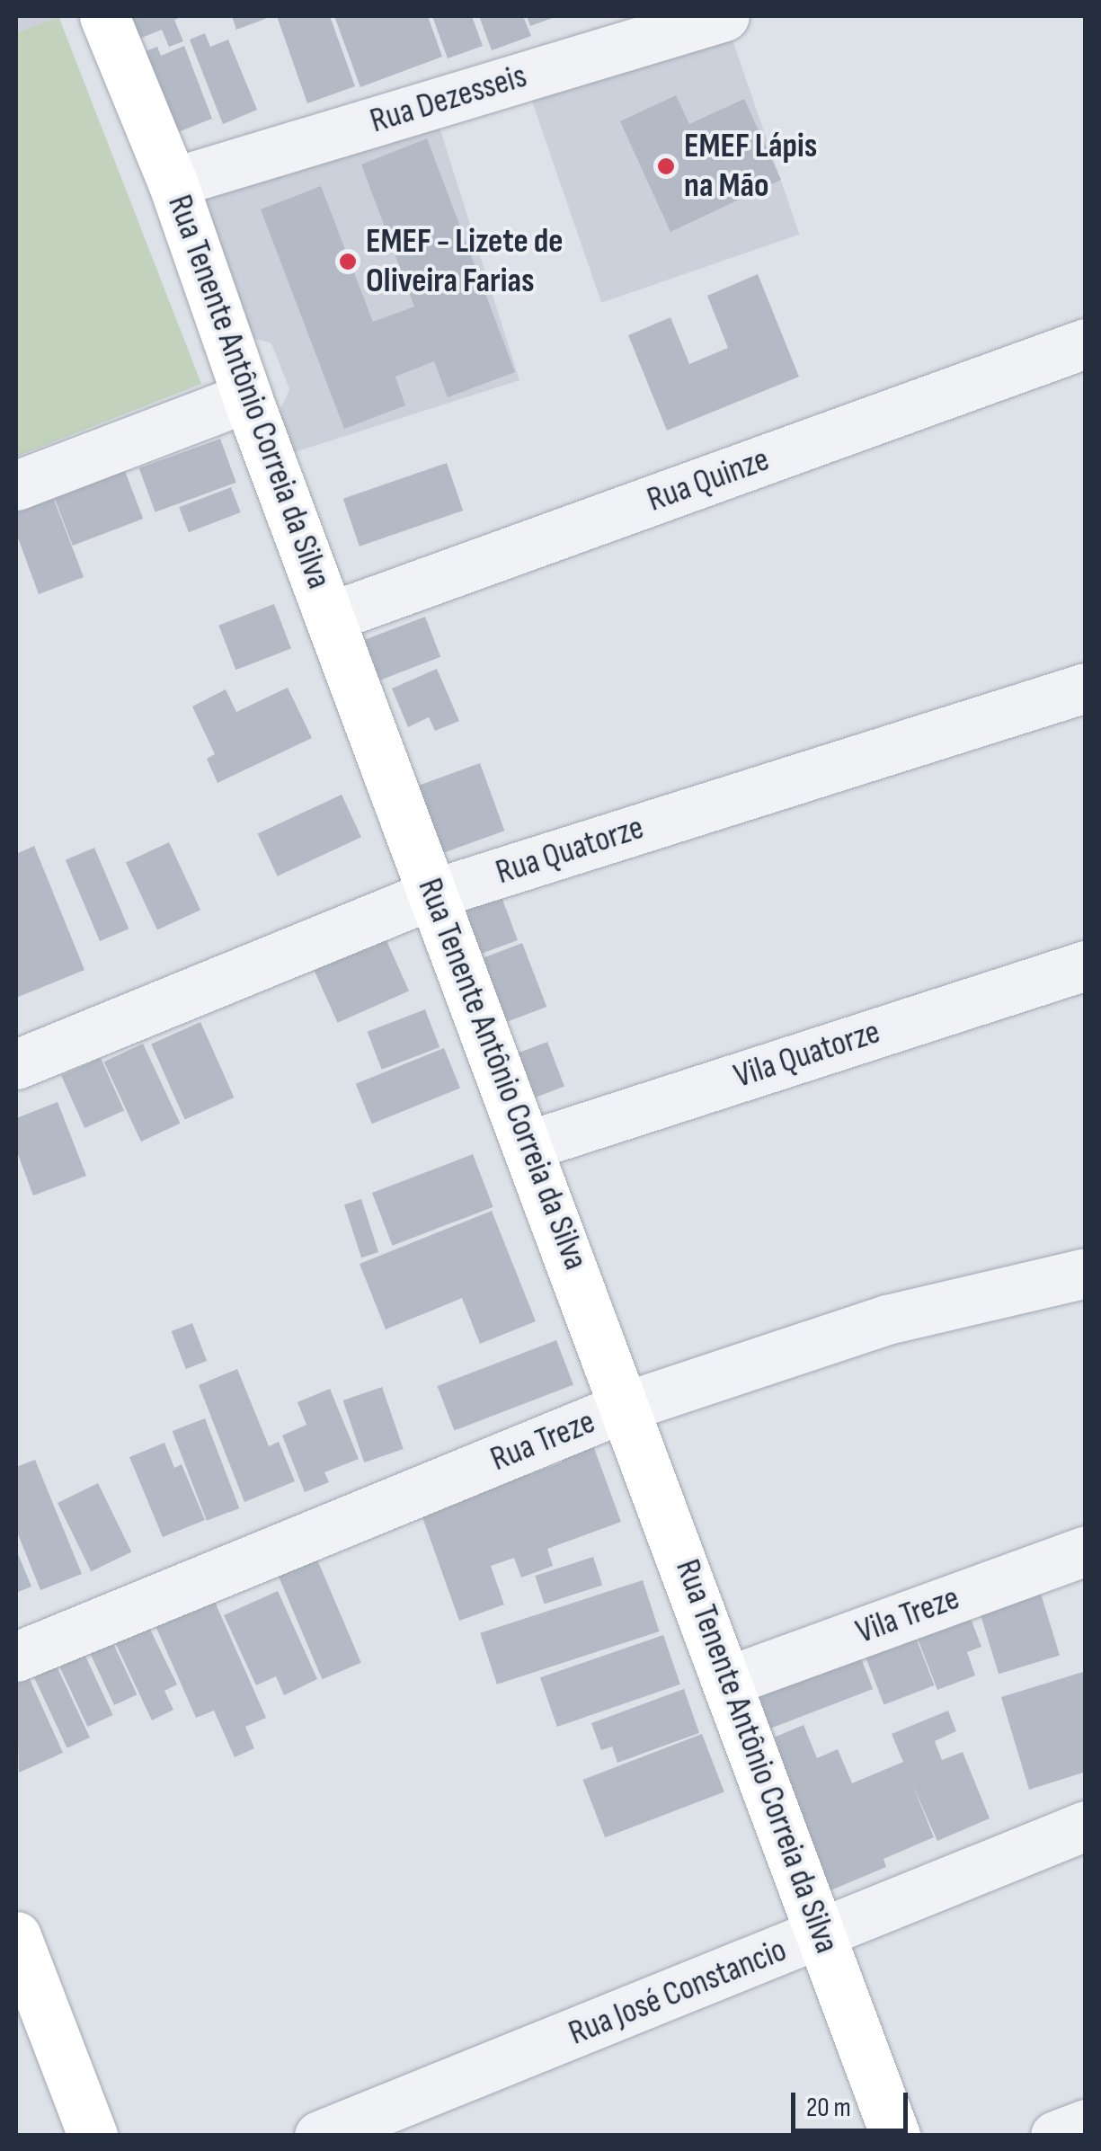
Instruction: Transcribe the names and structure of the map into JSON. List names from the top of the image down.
{
  "streets": {
    "main road": ["Rua Tenente Antônio Correia da Silva"],
    "street": [
      "Rua Dezesseis",
      "Rua Quinze",
      "Rua Quatorze",
      "Vila Quatorze",
      "Rua Treze",
      "Vila Treze",
      "Rua José Constancio"
    ]
  },
  "crossings": [
    ["Rua Dezesseis", "Rua Tenente Antônio Correia da Silva"],
    ["Rua Tenente Antônio Correia da Silva", "Rua Quinze"],
    ["Rua Tenente Antônio Correia da Silva", "Rua Quatorze"],
    ["Rua Tenente Antônio Correia da Silva", "Vila Quatorze"],
    ["Rua Tenente Antônio Correia da Silva", "Rua Treze"],
    ["Rua Tenente Antônio Correia da Silva", "Vila Treze"],
    ["Rua Tenente Antônio Correia da Silva", "Rua José Constancio"]
  ],
  "places": ["EMEF Lápis na Mão", "EMEF - Lizete de Oliveira Farias"],
  "scale_bar": "20 m"
}
